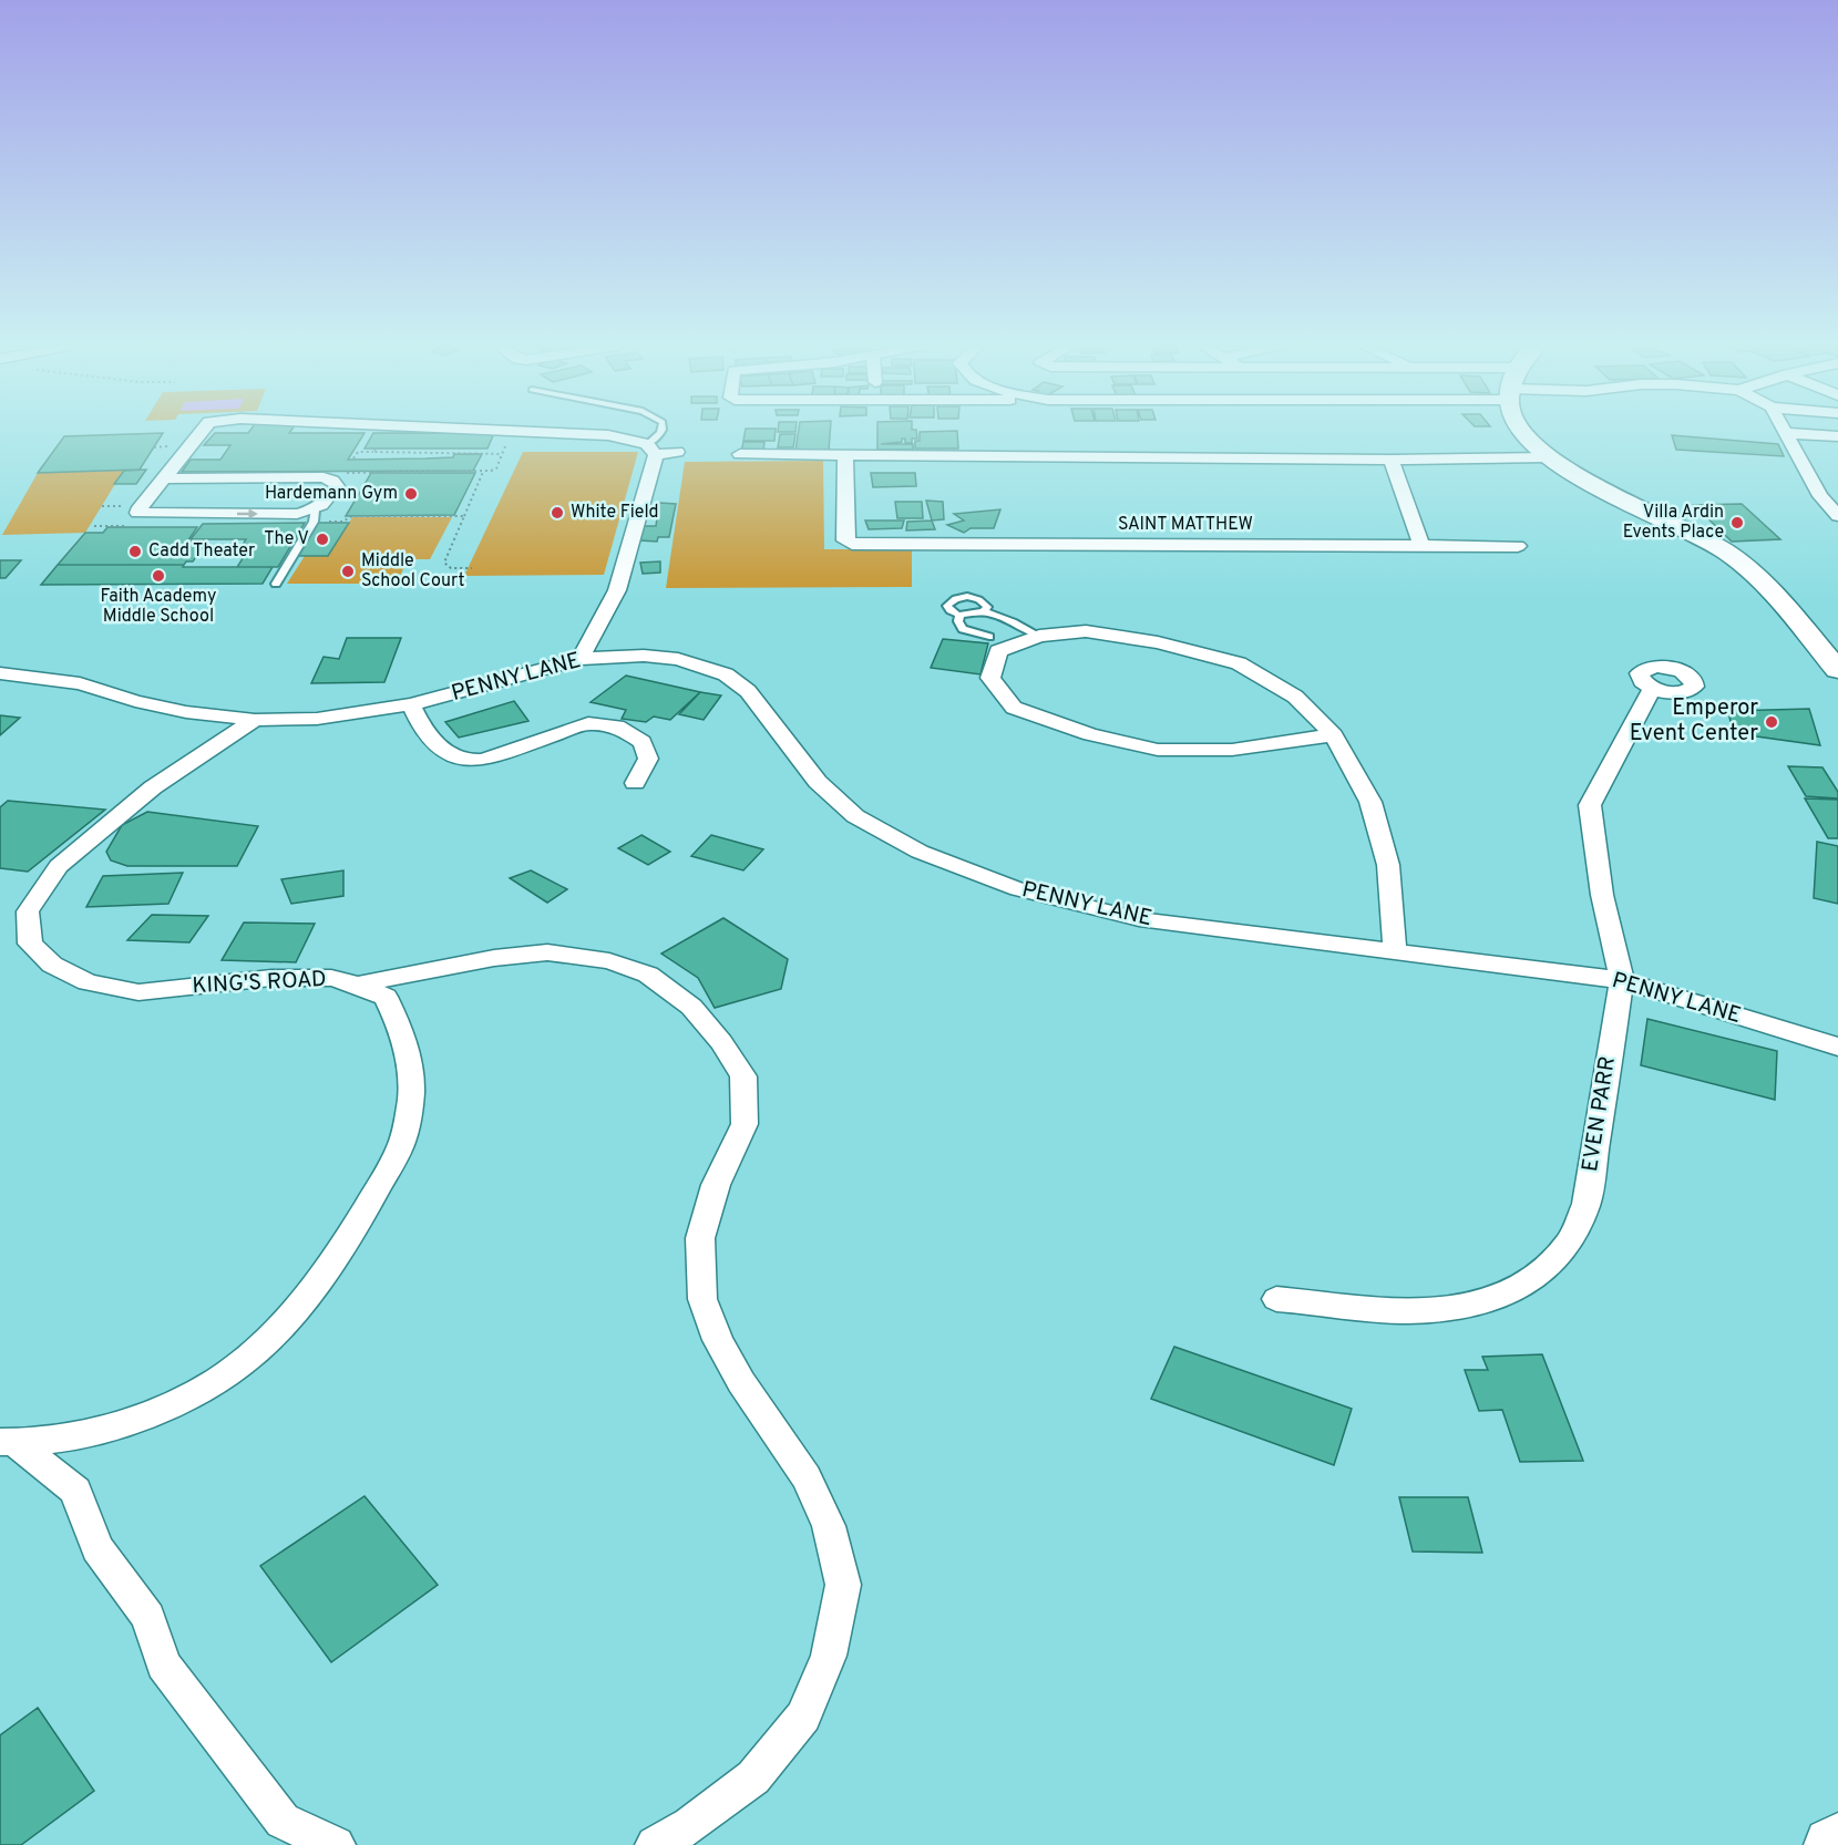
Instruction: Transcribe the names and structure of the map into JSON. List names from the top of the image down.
{
  "streets": {
    "street": [
      "SAINT MATTHEW",
      "PENNY LANE",
      "KING'S ROAD",
      "EVEN PARR"
    ]
  },
  "crossings": [
    ["PENNY LANE", "KING'S ROAD"],
    ["PENNY LANE", "EVEN PARR"]
  ],
  "places": [
    "Hardemann Gym",
    "White Field",
    "Villa Ardin Events Place",
    "The V",
    "Cadd Theater",
    "Middle School Court",
    "Faith Academy Middle School",
    "Emperor Event Center"
  ]
}
